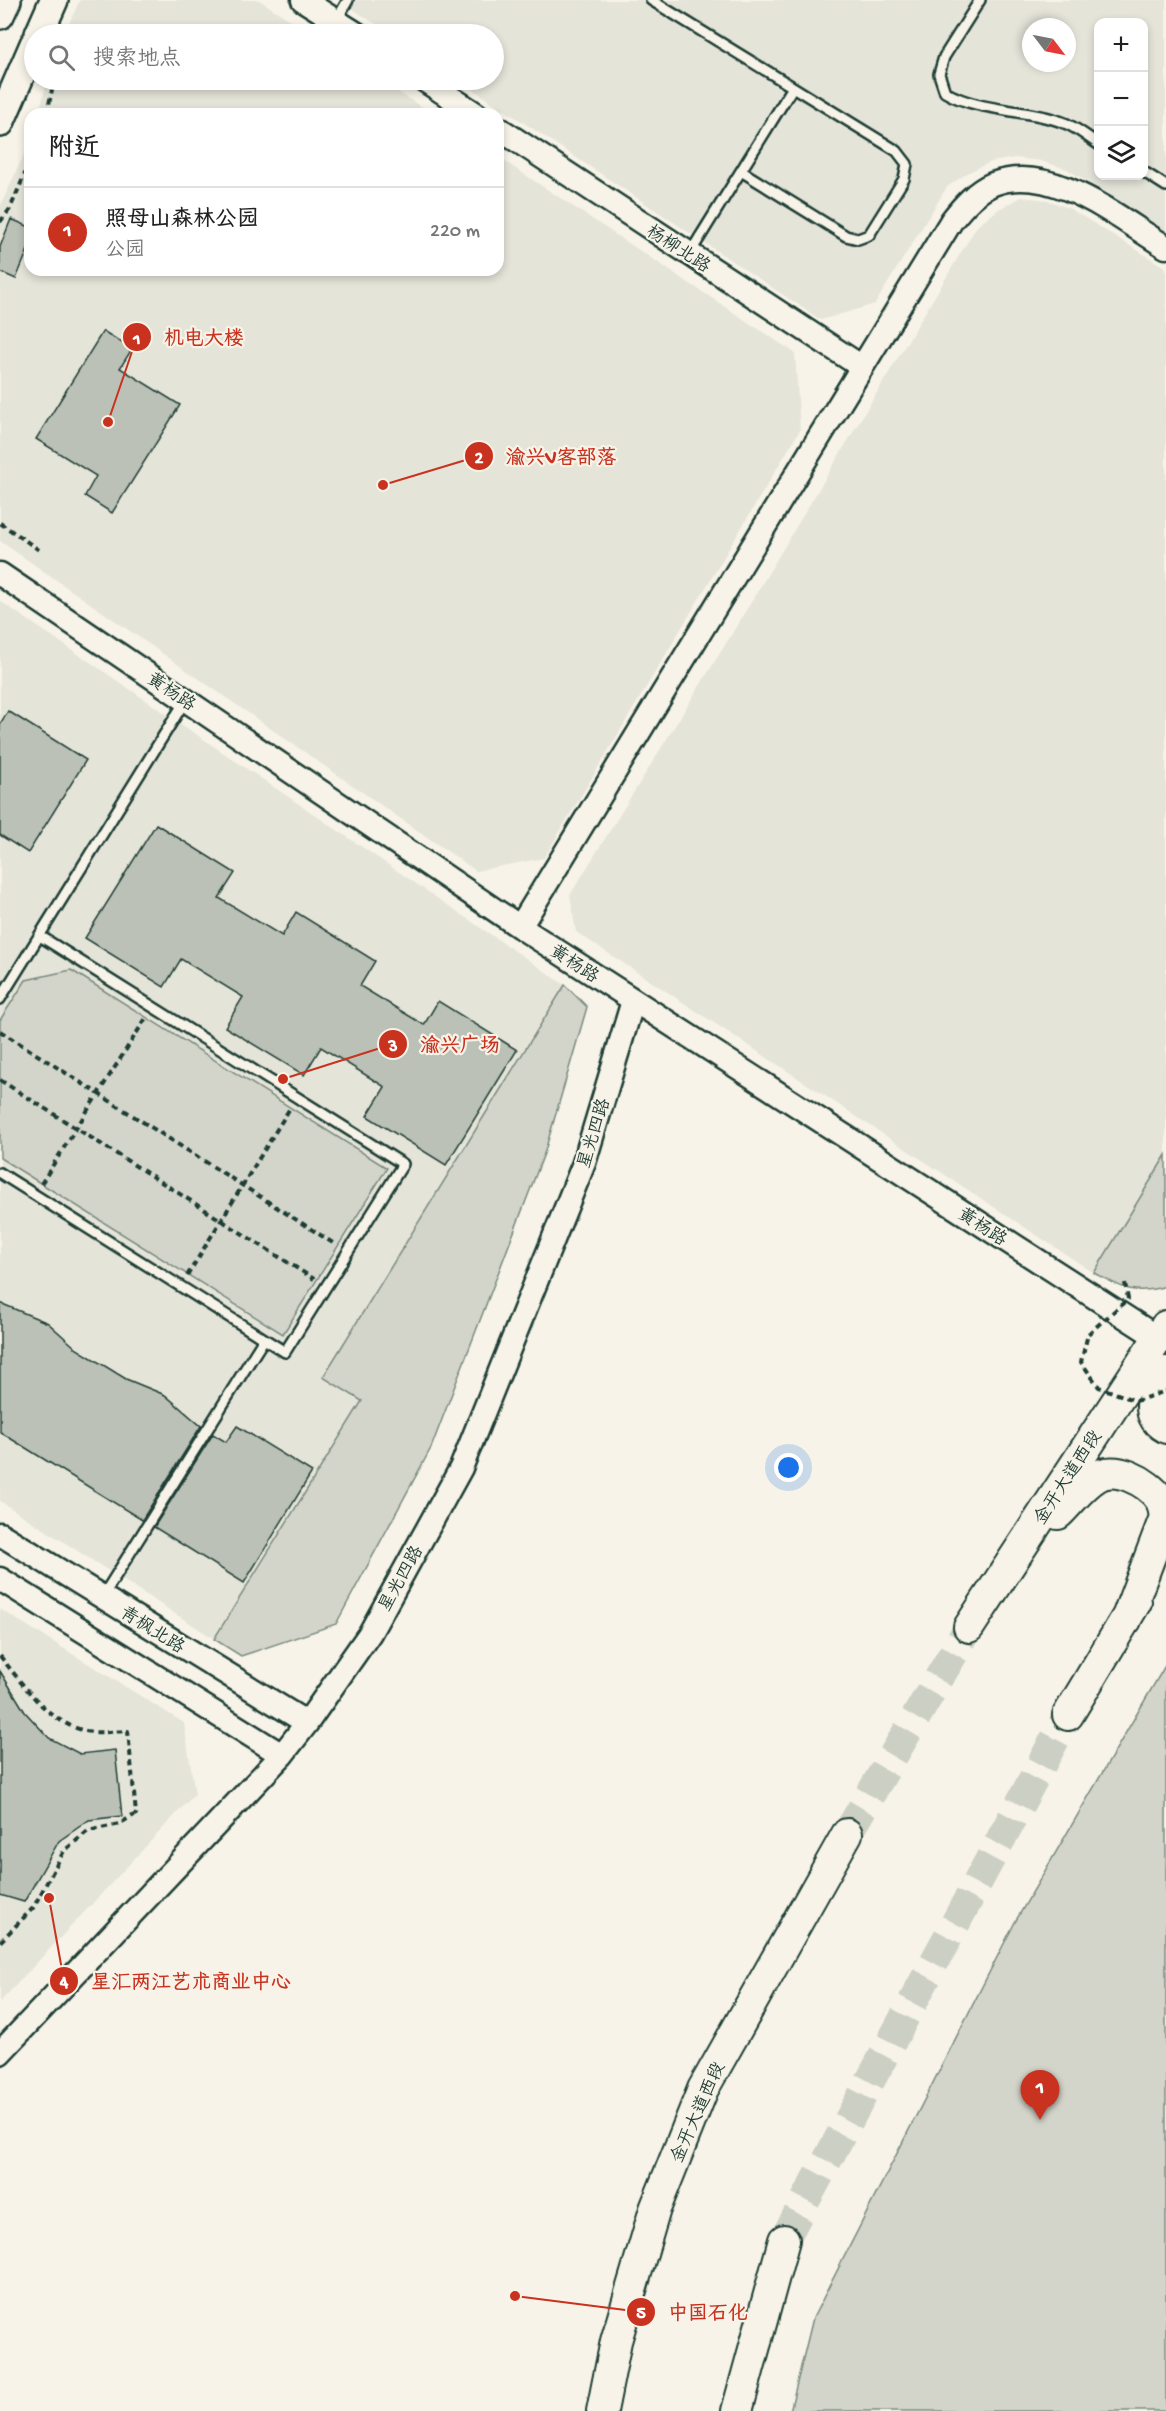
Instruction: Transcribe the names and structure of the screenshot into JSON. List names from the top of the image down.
{
  "streets": {
    "main road": ["金开大道西段"],
    "street": [
      "杨柳北路",
      "黄杨路",
      "星光四路",
      "青枫北路"
    ]
  },
  "crossings": [
    ["黄杨路", "星光四路"],
    ["黄杨路", "金开大道西段"],
    ["星光四路", "青枫北路"]
  ],
  "places": [
    "机电大楼",
    "渝兴V客部落",
    "渝兴广场",
    "星汇两江艺术商业中心",
    "中国石化"
  ],
  "north": "bottom right",
  "page": {
    "map_buttons": ["+", "−"],
    "search": "搜索地点",
    "heading": "附近",
    "list": [
      {
        "mark": "1",
        "name": "照母山森林公园",
        "note": "公园",
        "value": "220 m"
      }
    ],
    "pins": "1"
  }
}
